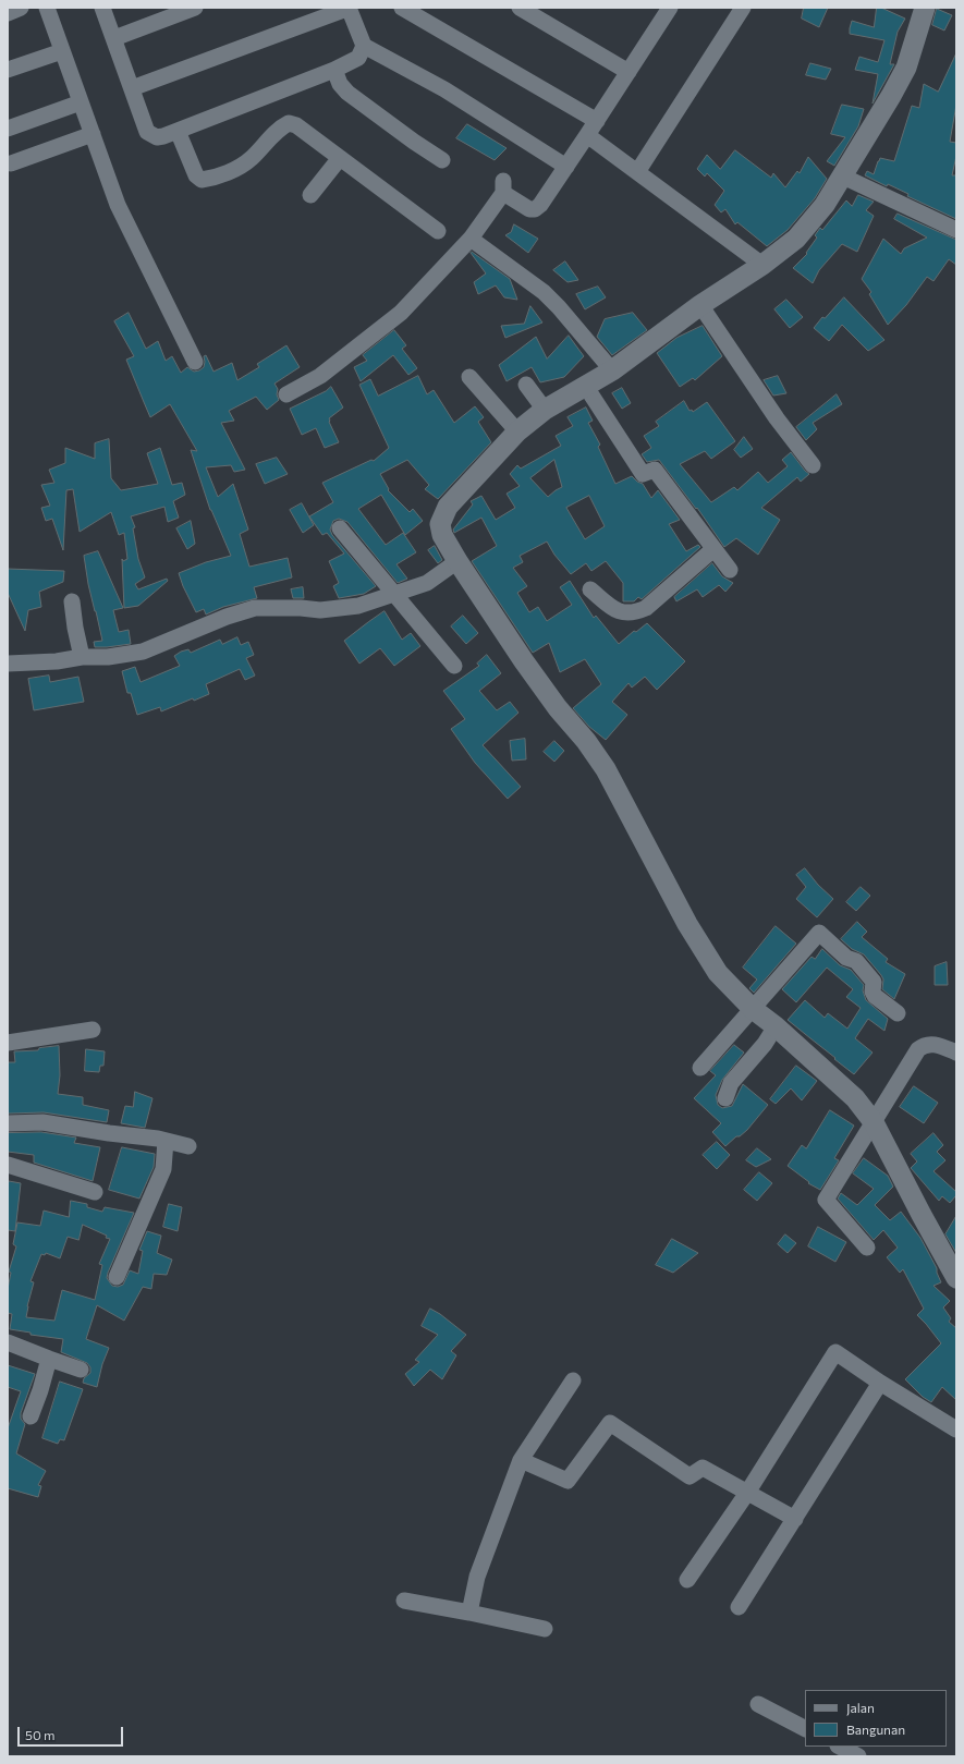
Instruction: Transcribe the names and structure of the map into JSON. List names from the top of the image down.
{
  "legend": ["Jalan", "Bangunan"],
  "scale_bar": "50 m"
}
